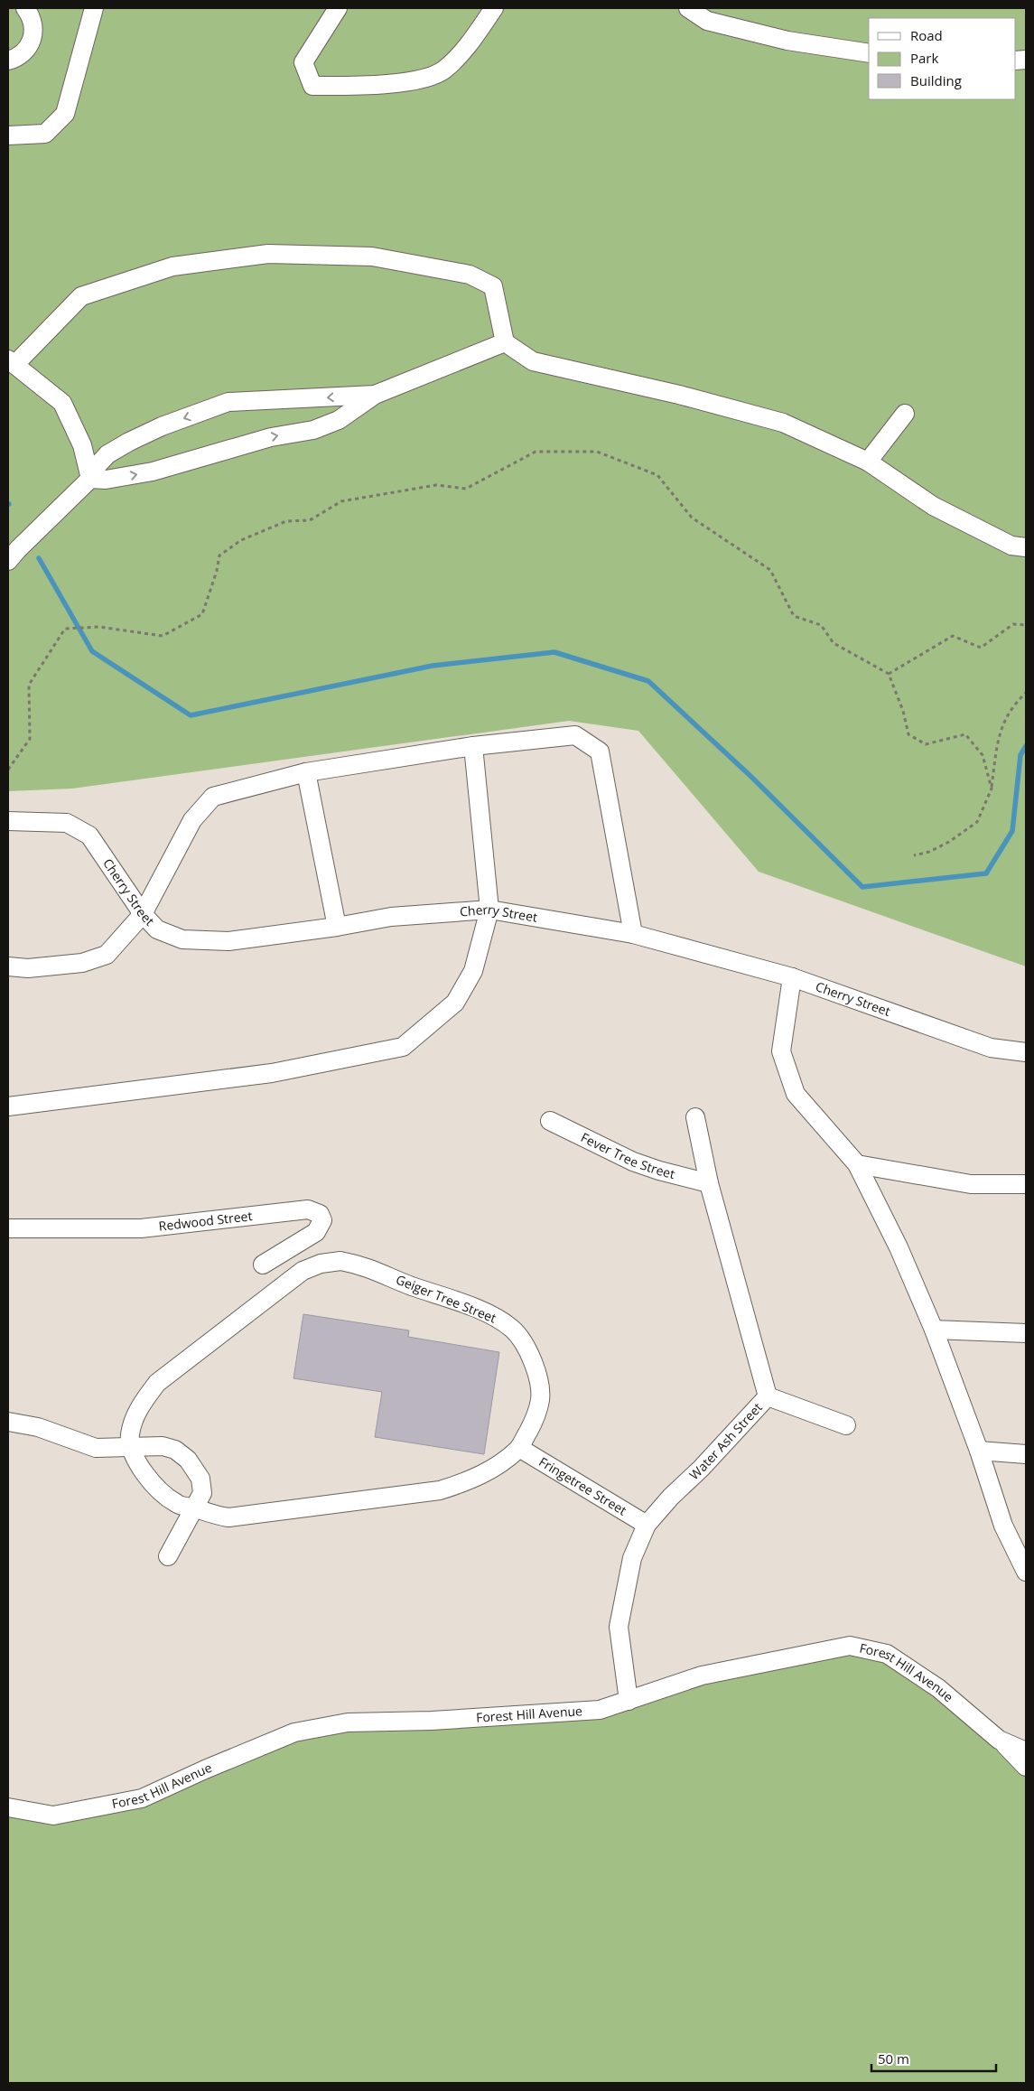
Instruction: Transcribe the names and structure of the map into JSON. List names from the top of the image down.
{
  "streets": {
    "street": [
      "Cherry Street",
      "Fever Tree Street",
      "Redwood Street",
      "Geiger Tree Street",
      "Water Ash Street",
      "Fringetree Street",
      "Forest Hill Avenue"
    ]
  },
  "crossings": [
    ["Fever Tree Street", "Water Ash Street"],
    ["Geiger Tree Street", "Fringetree Street"],
    ["Water Ash Street", "Fringetree Street"],
    ["Water Ash Street", "Forest Hill Avenue"]
  ],
  "legend": ["Road", "Park", "Building"],
  "scale_bar": "50 m"
}
